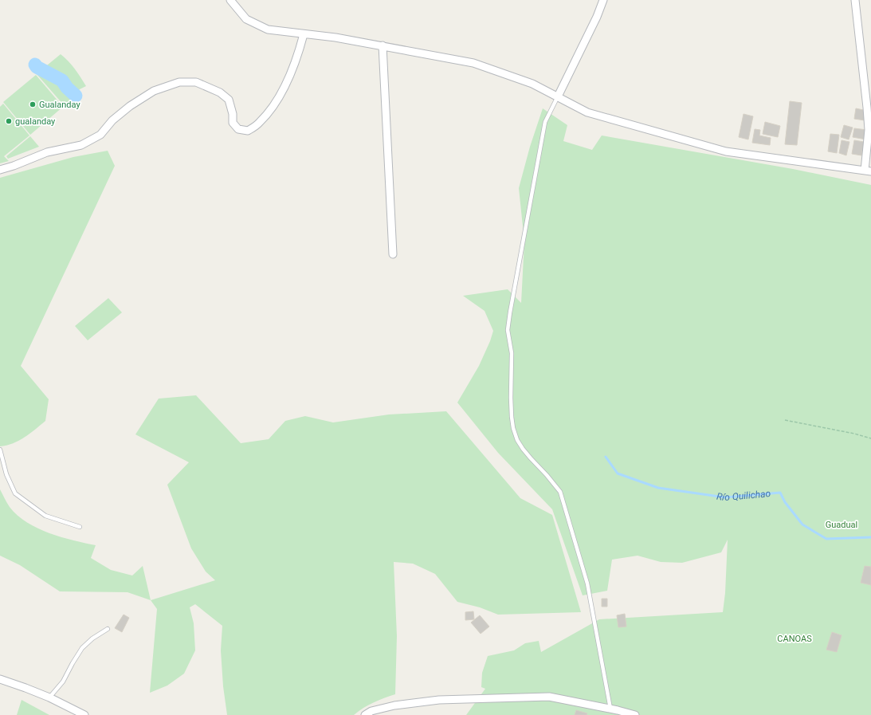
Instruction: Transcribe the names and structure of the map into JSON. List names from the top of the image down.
{
  "water": ["Río Quilichao"],
  "parks": ["Guadual", "CANOAS"],
  "places": ["Gualanday", "gualanday"]
}
